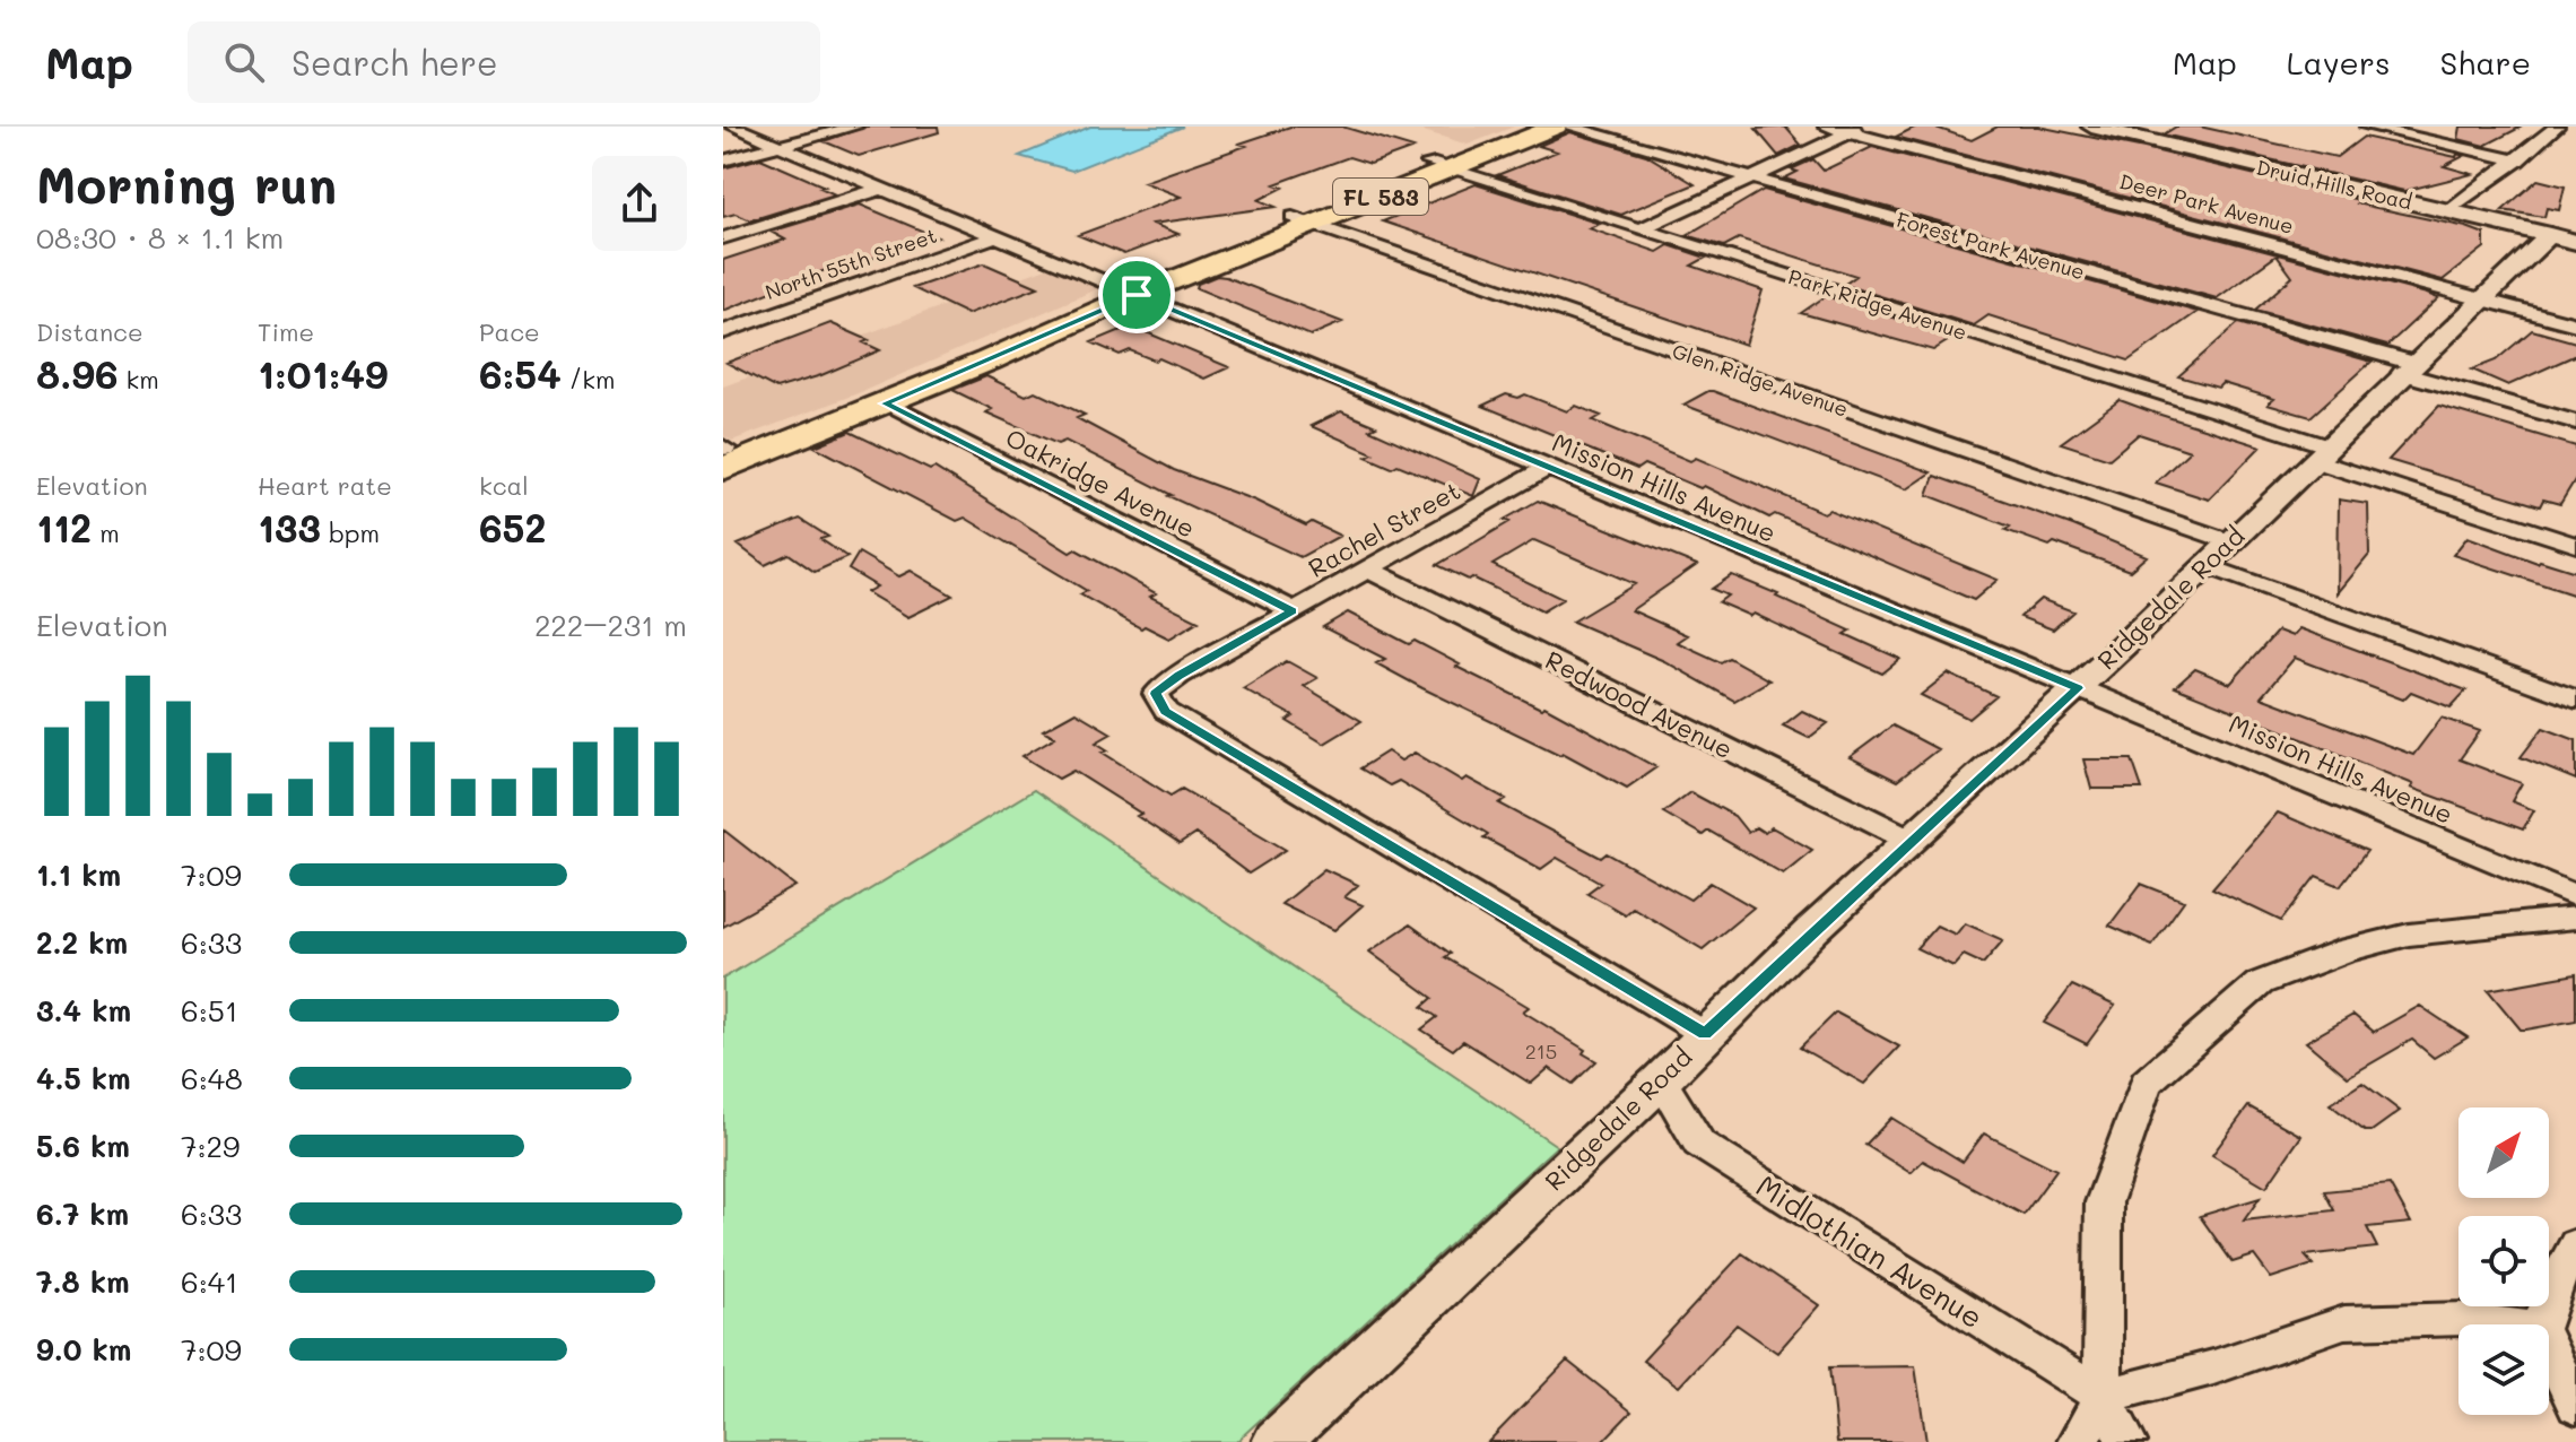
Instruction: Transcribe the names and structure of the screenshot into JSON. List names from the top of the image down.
{
  "streets": {
    "main road": ["FL 583"],
    "street": [
      "Druid Hills Road",
      "Deer Park Avenue",
      "Forest Park Avenue",
      "North 55th Street",
      "Park Ridge Avenue",
      "Glen Ridge Avenue",
      "Oakridge Avenue",
      "Mission Hills Avenue",
      "Rachel Street",
      "Ridgedale Road",
      "Redwood Avenue",
      "Midlothian Avenue"
    ]
  },
  "crossings": [
    ["Druid Hills Road", "Ridgedale Road"],
    ["FL 583", "Park Ridge Avenue"],
    ["FL 583", "Glen Ridge Avenue"],
    ["FL 583", "Oakridge Avenue"],
    ["FL 583", "Mission Hills Avenue"],
    ["Deer Park Avenue", "Ridgedale Road"],
    ["Forest Park Avenue", "Ridgedale Road"],
    ["North 55th Street", "Mission Hills Avenue"],
    ["Park Ridge Avenue", "Ridgedale Road"],
    ["Glen Ridge Avenue", "Ridgedale Road"],
    ["Oakridge Avenue", "Rachel Street"],
    ["Mission Hills Avenue", "Rachel Street"],
    ["Mission Hills Avenue", "Ridgedale Road"],
    ["Rachel Street", "Ridgedale Road"],
    ["Rachel Street", "Redwood Avenue"],
    ["Ridgedale Road", "Redwood Avenue"],
    ["Ridgedale Road", "Midlothian Avenue"]
  ],
  "house_numbers": ["215"],
  "north": "top right",
  "page": {
    "header": "Map",
    "search": "Search here",
    "nav": ["Map", "Layers", "Share"],
    "heading": ["Morning run", "08:30 · 8 × 1.1 km"],
    "stats": [
      ["Distance", "8.96 km"],
      ["Time", "1:01:49"],
      ["Pace", "6:54 /km"],
      ["Elevation", "112 m"],
      ["Heart rate", "133 bpm"],
      ["kcal", "652"]
    ],
    "chart": ["Elevation", "222–231 m"],
    "list": [
      {
        "name": "1.1 km",
        "note": "7:09"
      },
      {
        "name": "2.2 km",
        "note": "6:33"
      },
      {
        "name": "3.4 km",
        "note": "6:51"
      },
      {
        "name": "4.5 km",
        "note": "6:48"
      },
      {
        "name": "5.6 km",
        "note": "7:29"
      },
      {
        "name": "6.7 km",
        "note": "6:33"
      },
      {
        "name": "7.8 km",
        "note": "6:41"
      },
      {
        "name": "9.0 km",
        "note": "7:09"
      }
    ]
  }
}
